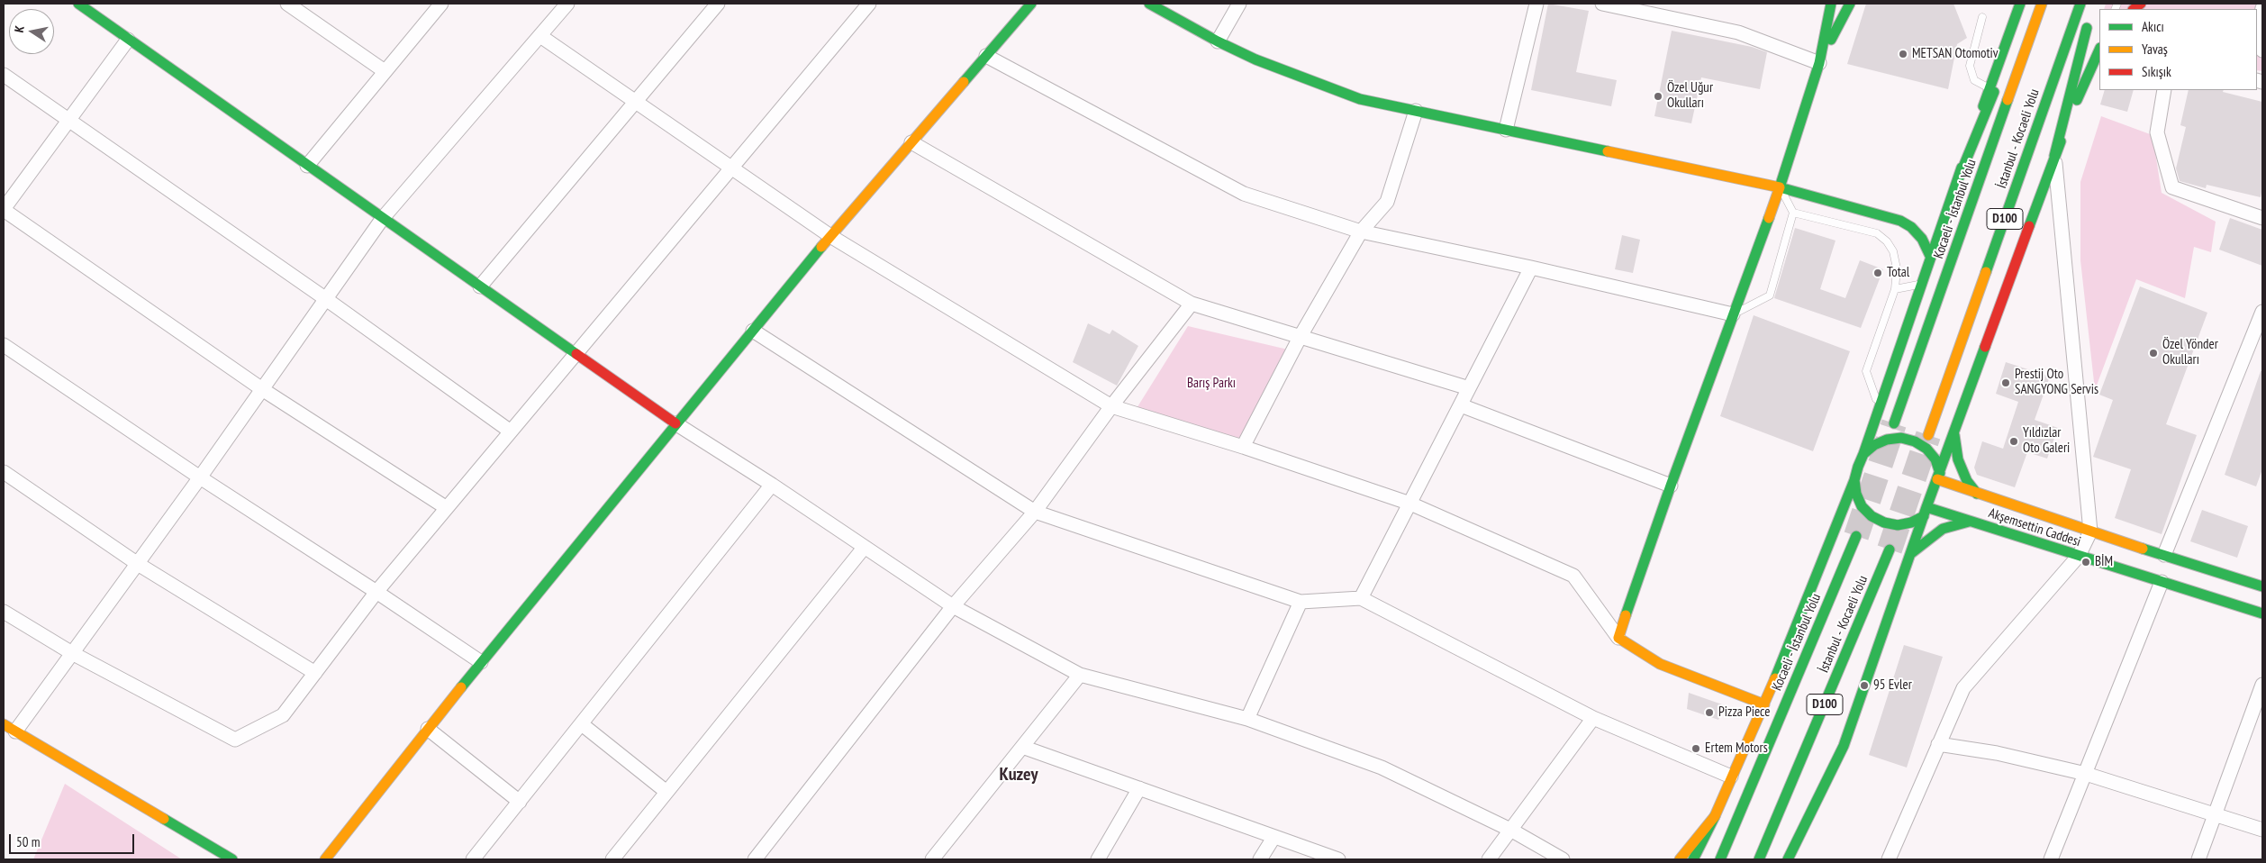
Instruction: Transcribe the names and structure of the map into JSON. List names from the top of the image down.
{
  "streets": {
    "main road": [
      "İstanbul - Kocaeli Yolu",
      "Kocaeli - İstanbul Yolu",
      "D100",
      "Akşemsettin Caddesi"
    ]
  },
  "districts": ["Kuzey"],
  "parks": ["Barış Parkı"],
  "places": [
    "METSAN Otomotiv",
    "Özel Uğur Okulları",
    "Total",
    "Özel Yönder Okulları",
    "Prestij Oto SANGYONG Servis",
    "Yıldızlar Oto Galeri",
    "BİM",
    "95 Evler",
    "Pizza Piece",
    "Ertem Motors"
  ],
  "legend": ["Akıcı", "Yavaş", "Sıkışık"],
  "scale_bar": "50 m",
  "north": "left"
}
